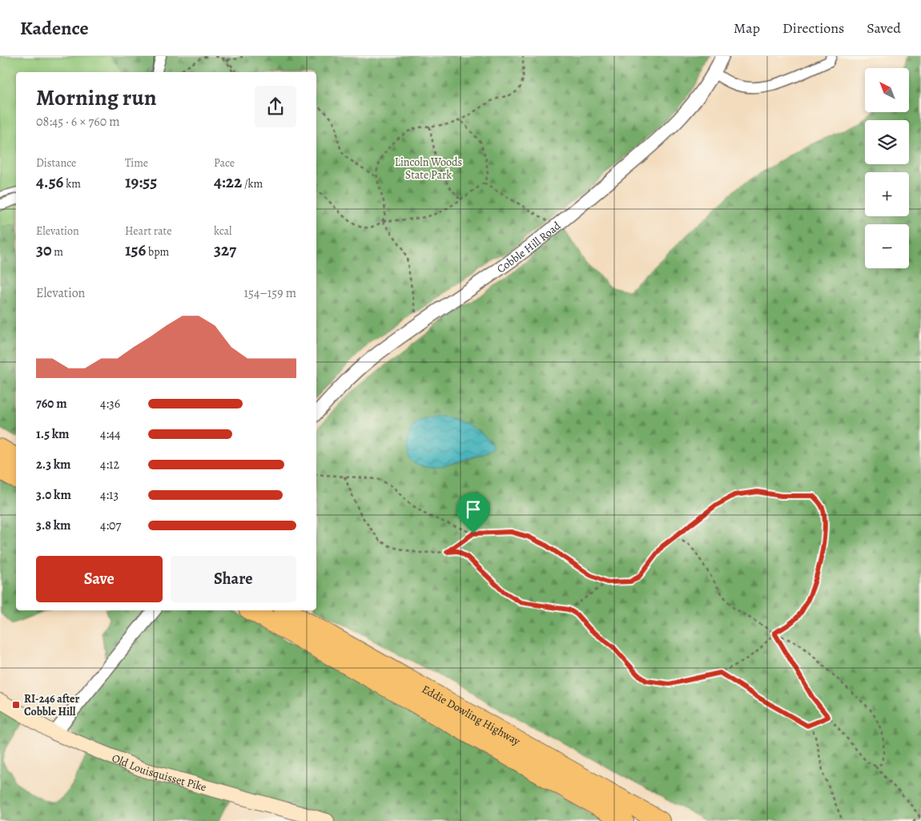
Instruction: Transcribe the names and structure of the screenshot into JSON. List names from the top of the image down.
{
  "streets": {
    "highway": ["Eddie Dowling Highway"],
    "main road": ["Old Louisquisset Pike"],
    "street": ["Cobble Hill Road"]
  },
  "parks": ["Lincoln Woods State Park"],
  "places": {
    "transit": ["RI-246 after Cobble Hill"]
  },
  "north": "top left",
  "page": {
    "header": "Kadence",
    "nav": ["Map", "Directions", "Saved"],
    "map_buttons": ["+", "−"],
    "heading": ["Morning run", "08:45 · 6 × 760 m"],
    "stats": [
      ["Distance", "4.56 km"],
      ["Time", "19:55"],
      ["Pace", "4:22 /km"],
      ["Elevation", "30 m"],
      ["Heart rate", "156 bpm"],
      ["kcal", "327"]
    ],
    "chart": ["Elevation", "154–159 m"],
    "list": [
      {
        "name": "760 m",
        "note": "4:36"
      },
      {
        "name": "1.5 km",
        "note": "4:44"
      },
      {
        "name": "2.3 km",
        "note": "4:12"
      },
      {
        "name": "3.0 km",
        "note": "4:13"
      },
      {
        "name": "3.8 km",
        "note": "4:07"
      }
    ],
    "buttons": ["Save", "Share"]
  }
}
